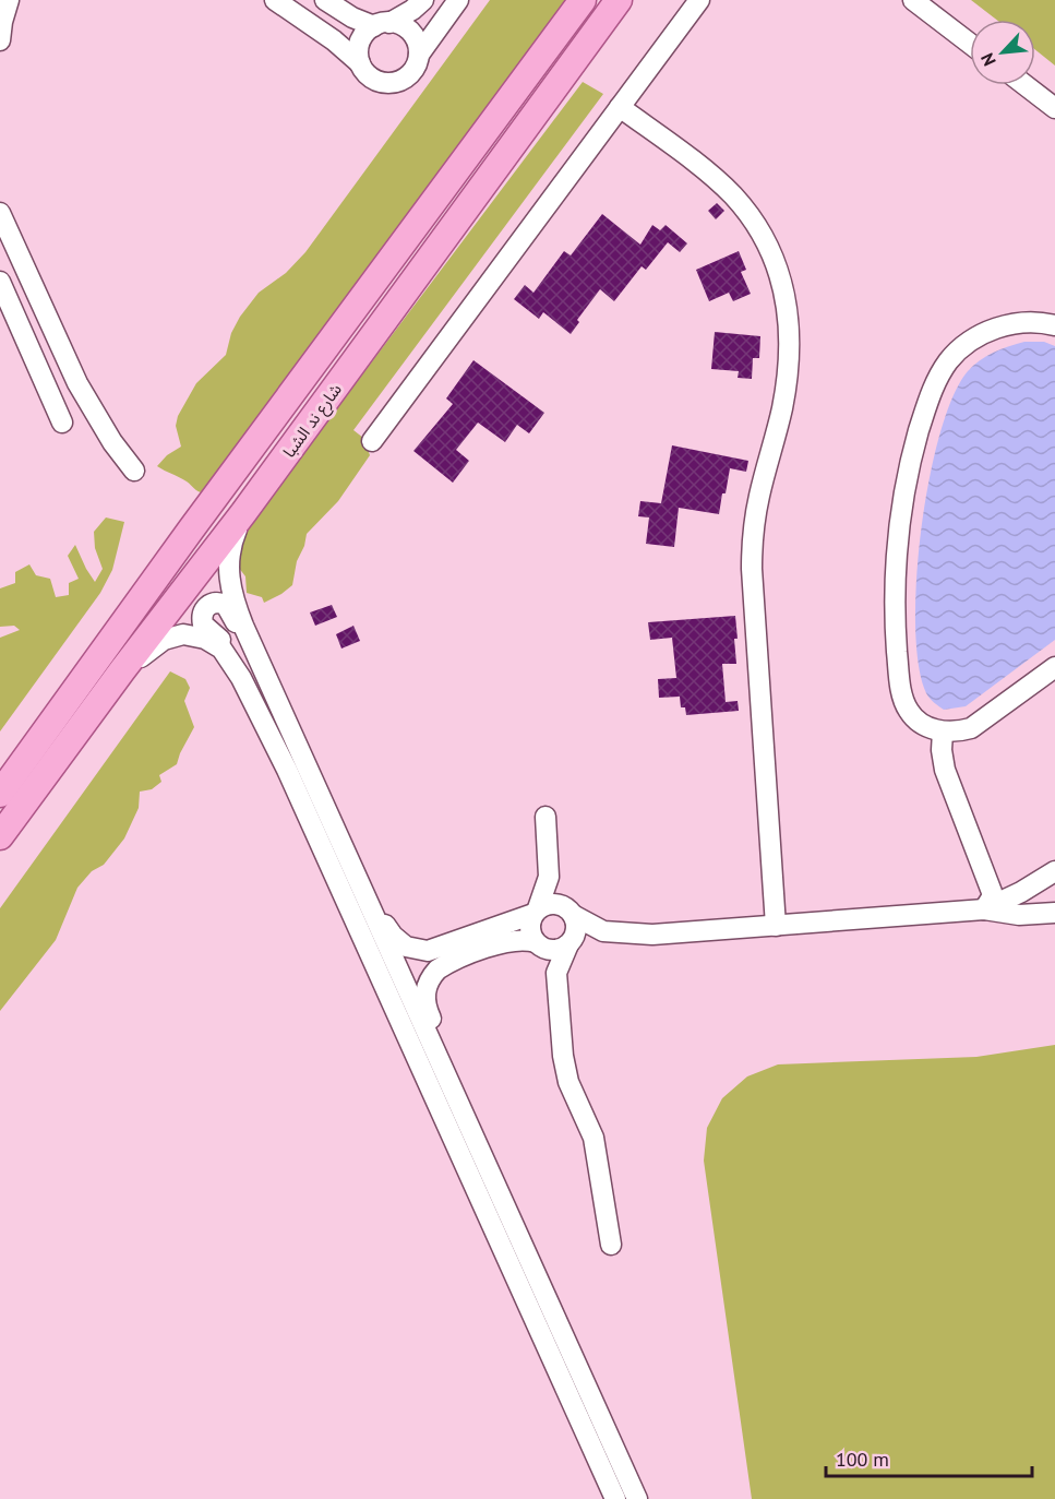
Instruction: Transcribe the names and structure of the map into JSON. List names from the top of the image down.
{
  "streets": {
    "main road": ["شارع ند الشبا"]
  },
  "scale_bar": "100 m",
  "north": "bottom left"
}
